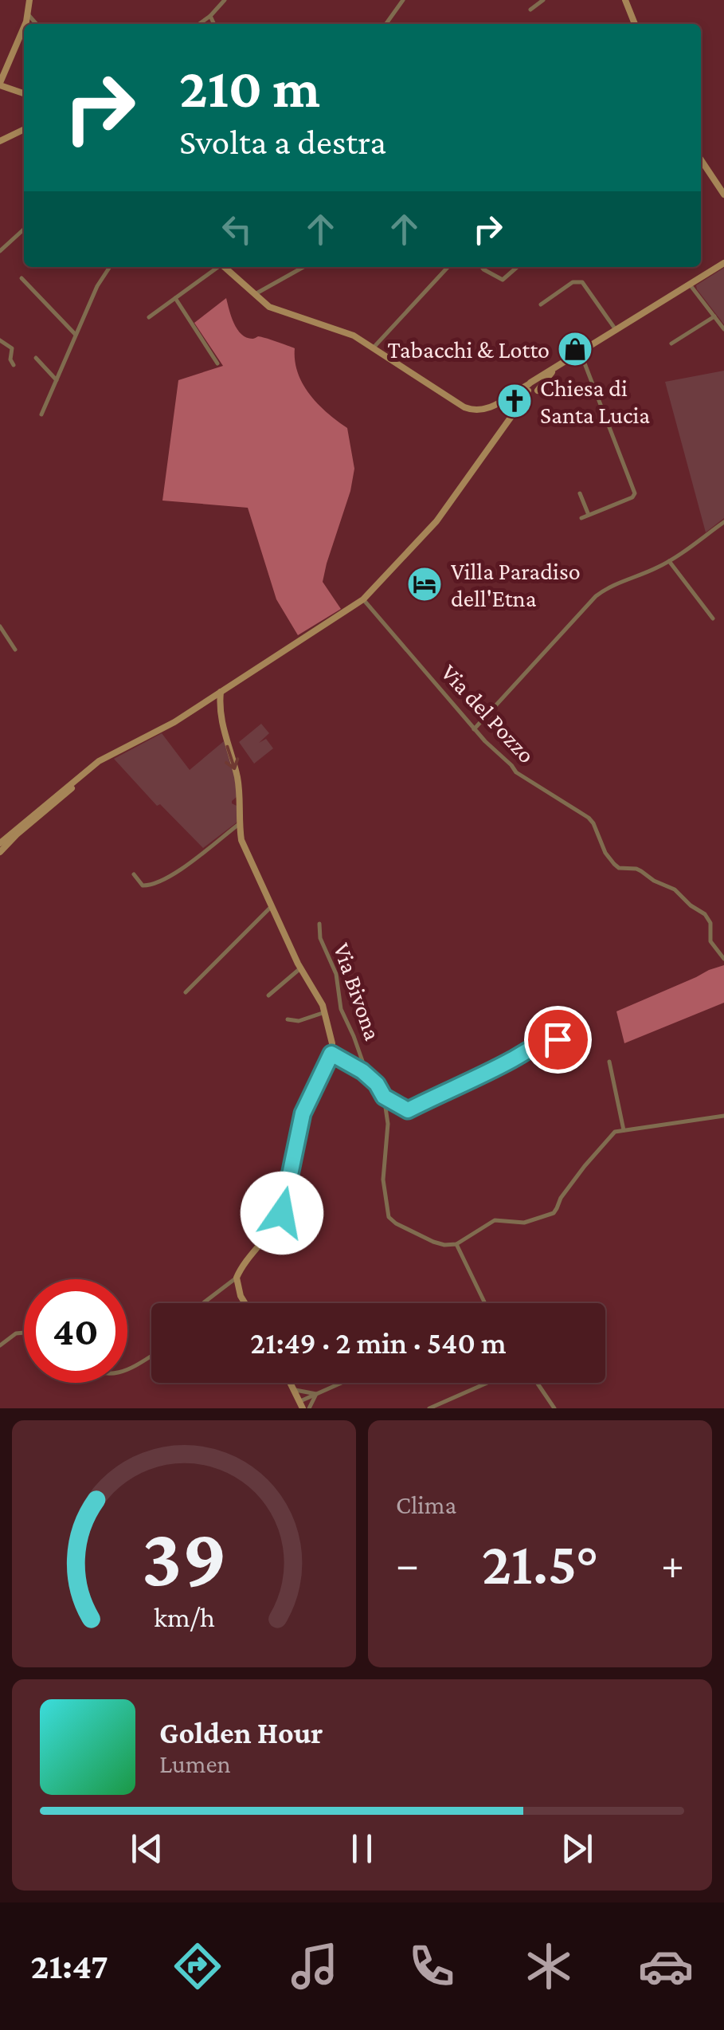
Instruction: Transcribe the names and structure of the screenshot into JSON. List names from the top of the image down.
{
  "streets": {
    "street": ["Via del Pozzo", "Via Bivona"]
  },
  "places": {
    "shop": ["Tabacchi & Lotto"],
    "church": ["Chiesa di Santa Lucia"],
    "hotel": ["Villa Paradiso dell'Etna"]
  },
  "page": {
    "turn": ["210 m", "Svolta a destra"],
    "limit": "40",
    "trip": "21:49 · 2 min · 540 m",
    "tile": "Clima",
    "heat": ["−", "21.5°", "+"],
    "song": ["Golden Hour", "Lumen"],
    "tabs": "21:47",
    "gauge": ["39", "km/h"]
  }
}
